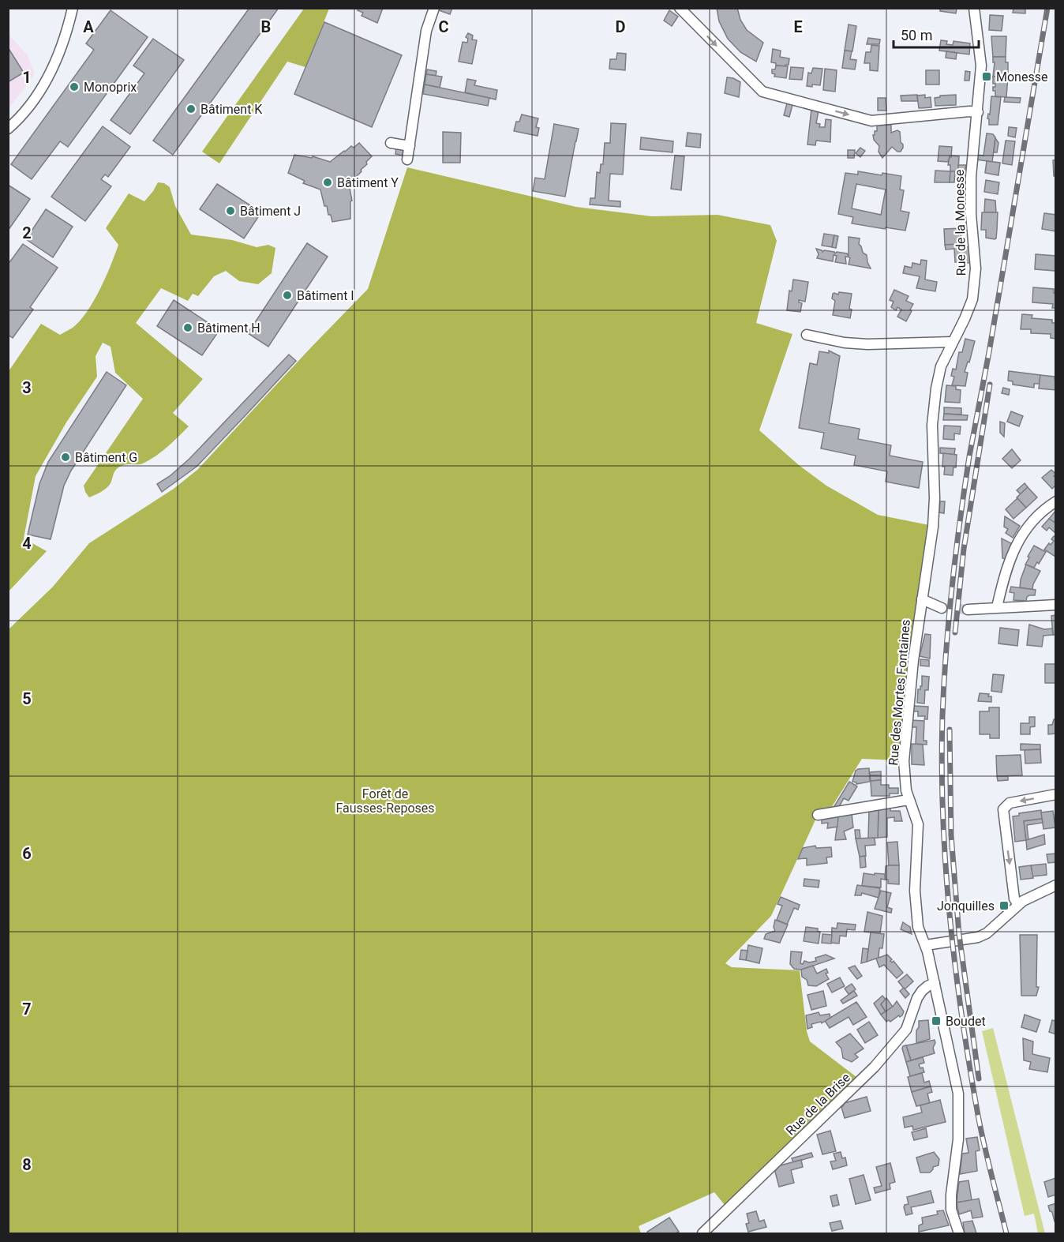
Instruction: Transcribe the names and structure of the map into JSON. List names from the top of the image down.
{
  "streets": {
    "street": ["Rue de la Monesse", "Rue des Mortes Fontaines", "Rue de la Brise"]
  },
  "crossings": [
    ["Rue de la Monesse", "Rue des Mortes Fontaines"],
    ["Rue des Mortes Fontaines", "Rue de la Brise"]
  ],
  "parks": ["Forêt de Fausses-Reposes"],
  "places": {
    "transit": ["Monesse", "Jonquilles", "Boudet"],
    "other": [
      "Monoprix",
      "Bâtiment K",
      "Bâtiment Y",
      "Bâtiment J",
      "Bâtiment I",
      "Bâtiment H",
      "Bâtiment G"
    ]
  },
  "scale_bar": "50 m",
  "grid": {
    "columns": [
      "A",
      "B",
      "C",
      "D",
      "E"
    ],
    "rows": [
      "1",
      "2",
      "3",
      "4",
      "5",
      "6",
      "7",
      "8"
    ]
  }
}
